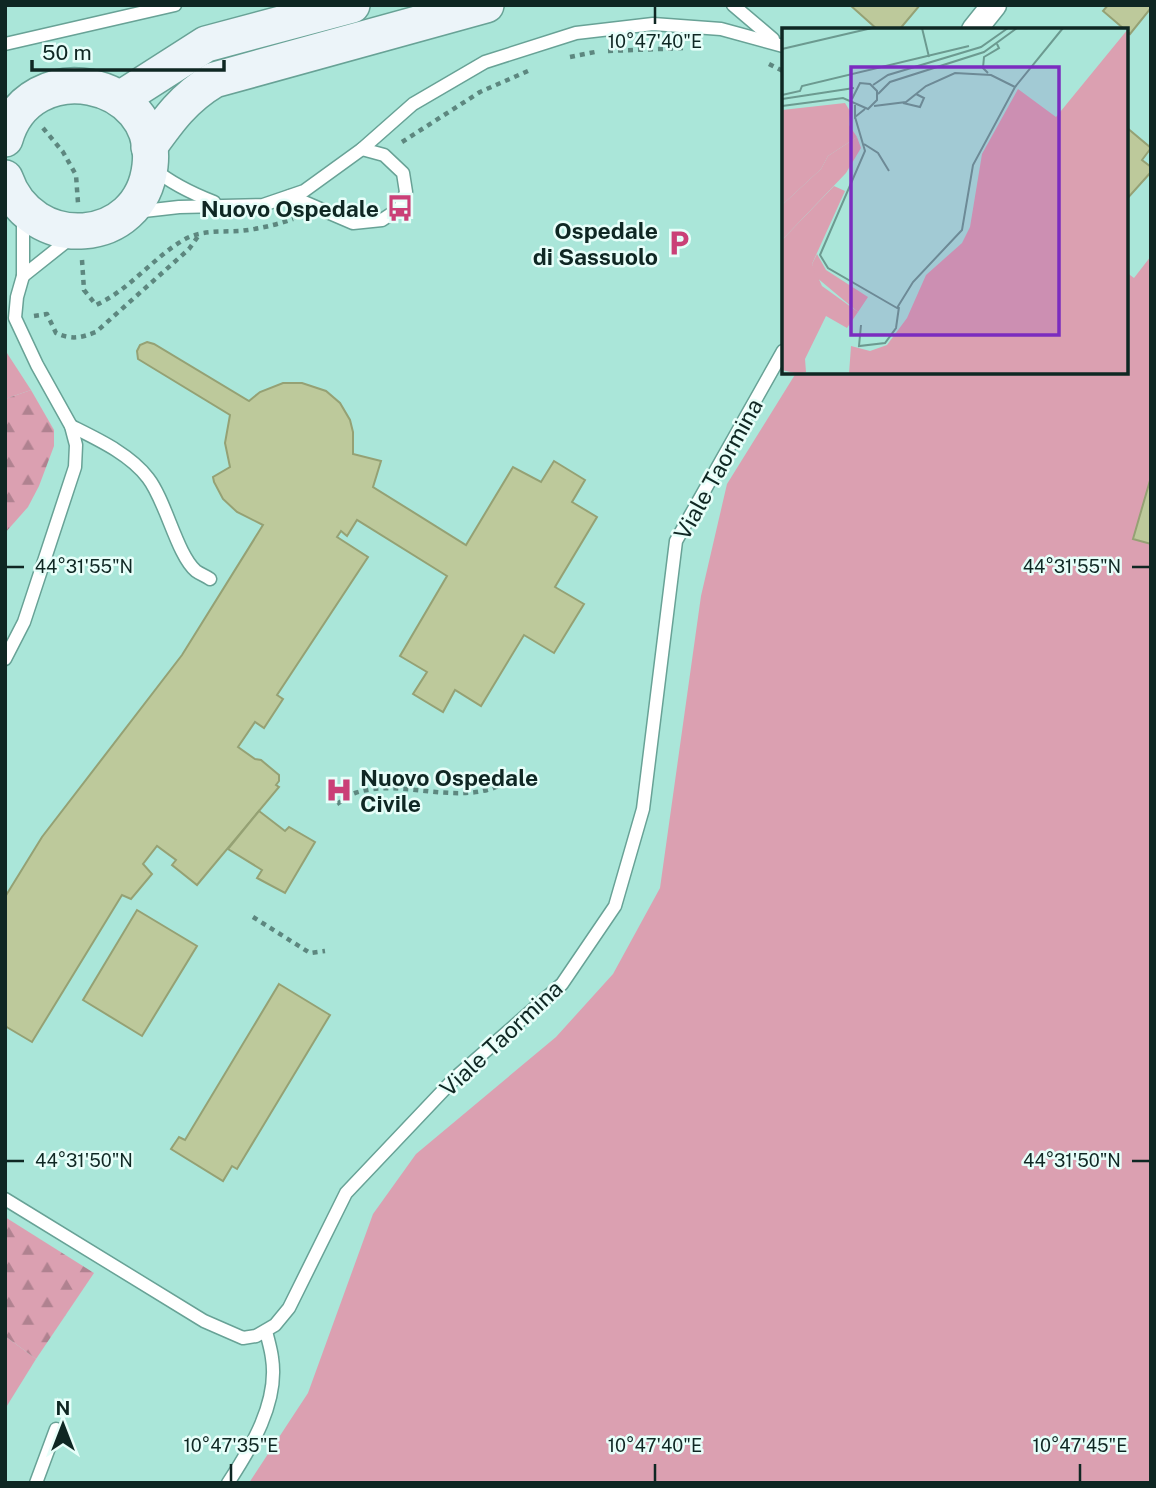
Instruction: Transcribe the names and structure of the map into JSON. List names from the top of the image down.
{
  "streets": {
    "lane": ["Viale Taormina"]
  },
  "places": {
    "bus stop": ["Nuovo Ospedale"],
    "parking": ["Ospedale di Sassuolo"],
    "hospital": ["Nuovo Ospedale Civile"]
  },
  "scale_bar": "50 m",
  "north": "top",
  "coordinates": [
    "10°47'40\"E",
    "44°31'55\"N",
    "44°31'50\"N",
    "10°47'35\"E",
    "10°47'45\"E"
  ]
}
